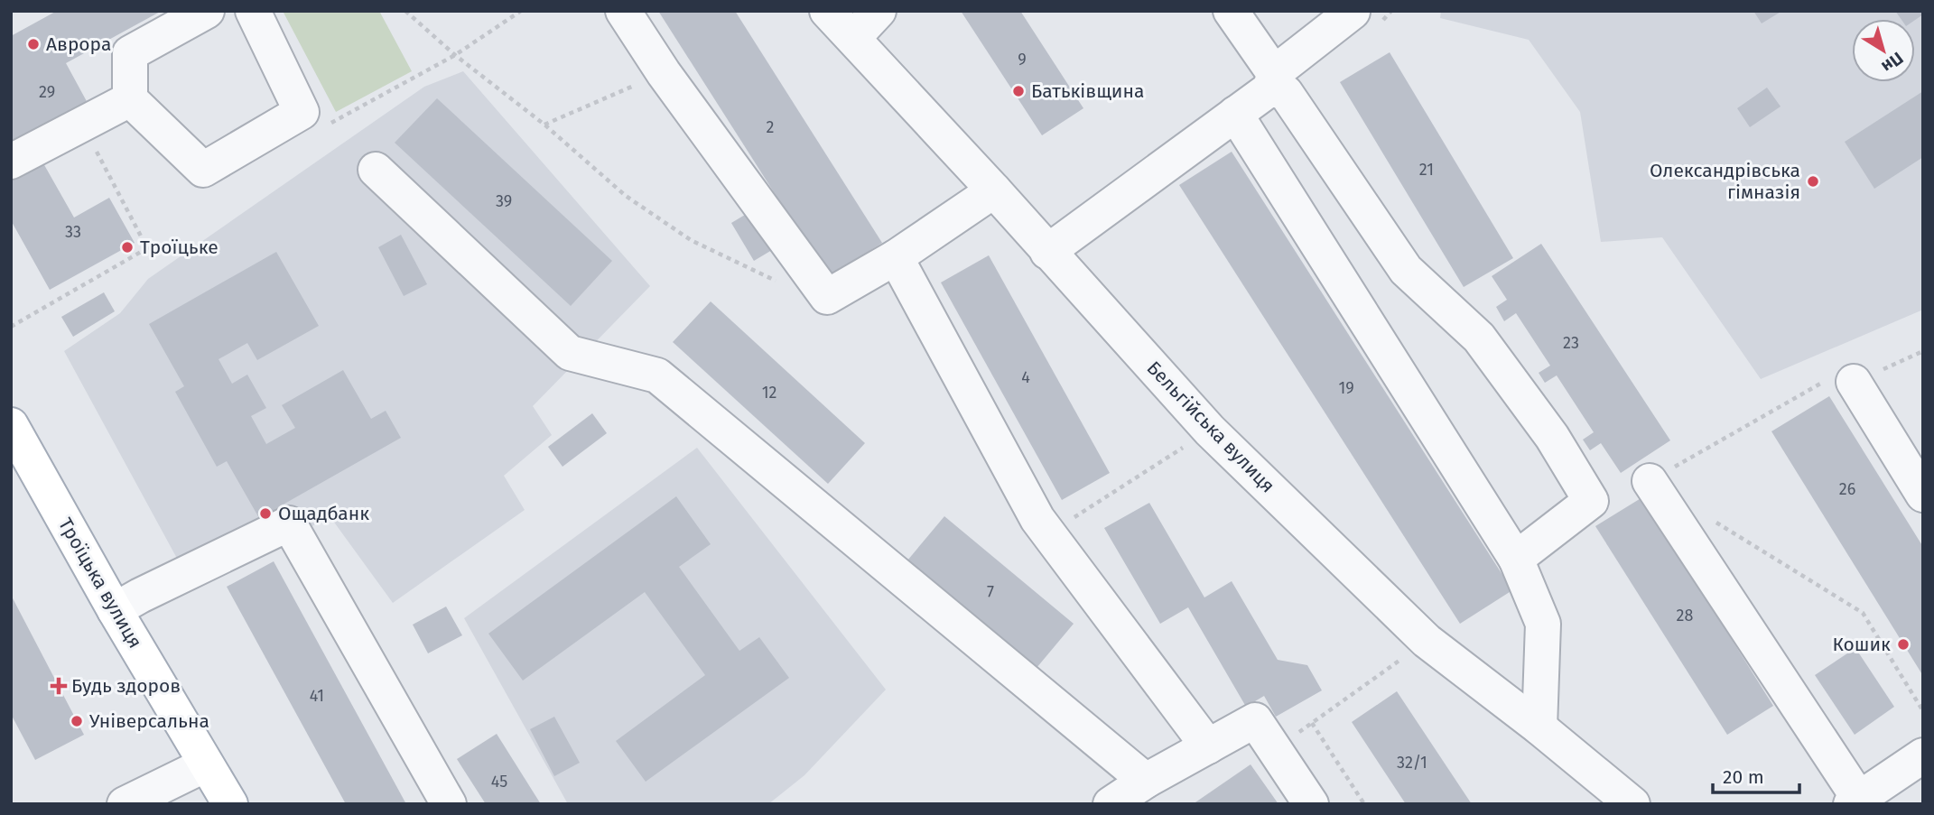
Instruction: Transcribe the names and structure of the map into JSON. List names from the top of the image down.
{
  "streets": {
    "main road": ["Троїцька вулиця"],
    "street": ["Бельгійська вулиця"]
  },
  "places": {
    "other": [
      "Аврора",
      "Батьківщина",
      "Олександрівська гімназія",
      "Троїцьке",
      "Ощадбанк",
      "Кошик",
      "Універсальна"
    ],
    "health": ["Будь здоров"]
  },
  "house_numbers": [
    "9",
    "29",
    "2",
    "21",
    "39",
    "33",
    "23",
    "4",
    "19",
    "12",
    "26",
    "7",
    "28",
    "41",
    "32/1",
    "45"
  ],
  "scale_bar": "20 m",
  "north": "bottom right"
}
